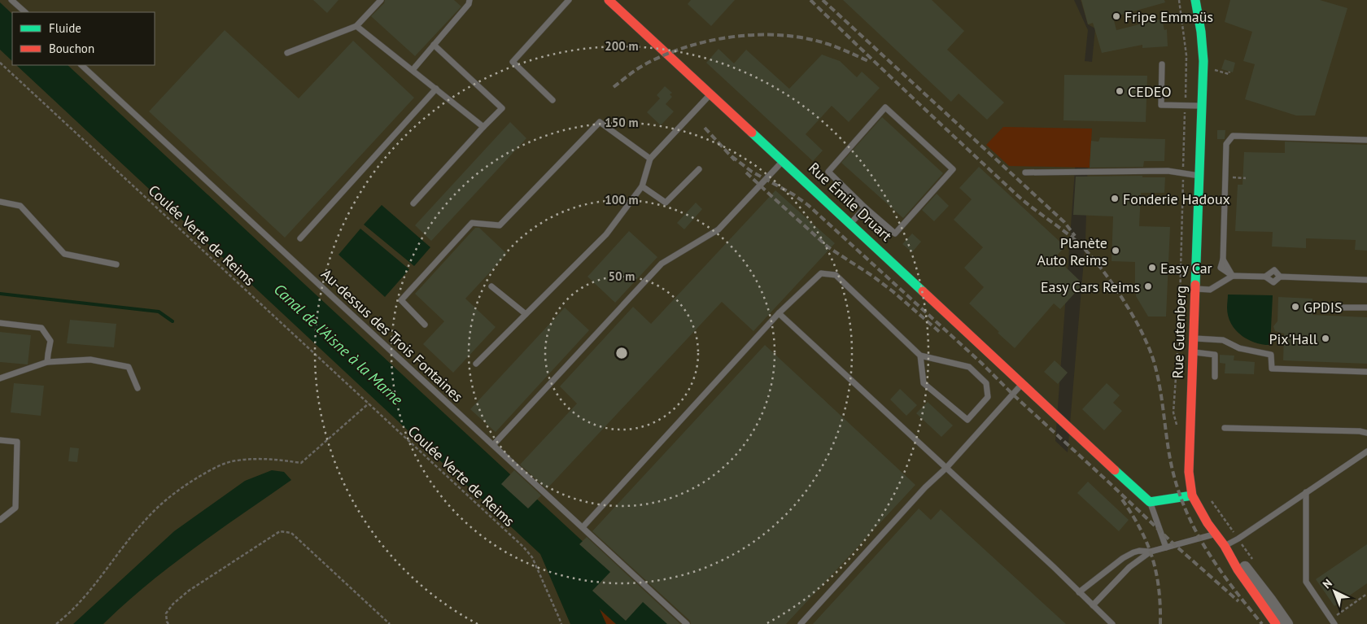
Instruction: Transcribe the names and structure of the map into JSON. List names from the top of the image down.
{
  "streets": {
    "street": ["Rue Émile Druart", "Rue Gutenberg"],
    "lane": ["Au-dessus des Trois Fontaines"],
    "path": ["Coulée Verte de Reims"]
  },
  "water": ["Canal de l'Aisne à la Marne"],
  "places": [
    "Fripe Emmaüs",
    "CEDEO",
    "Fonderie Hadoux",
    "Planète Auto Reims",
    "Easy Car",
    "Easy Cars Reims",
    "GPDIS",
    "Pix'Hall"
  ],
  "legend": ["Fluide", "Bouchon"],
  "north": "top left",
  "rings": [
    "200 m",
    "150 m",
    "100 m",
    "50 m"
  ]
}
